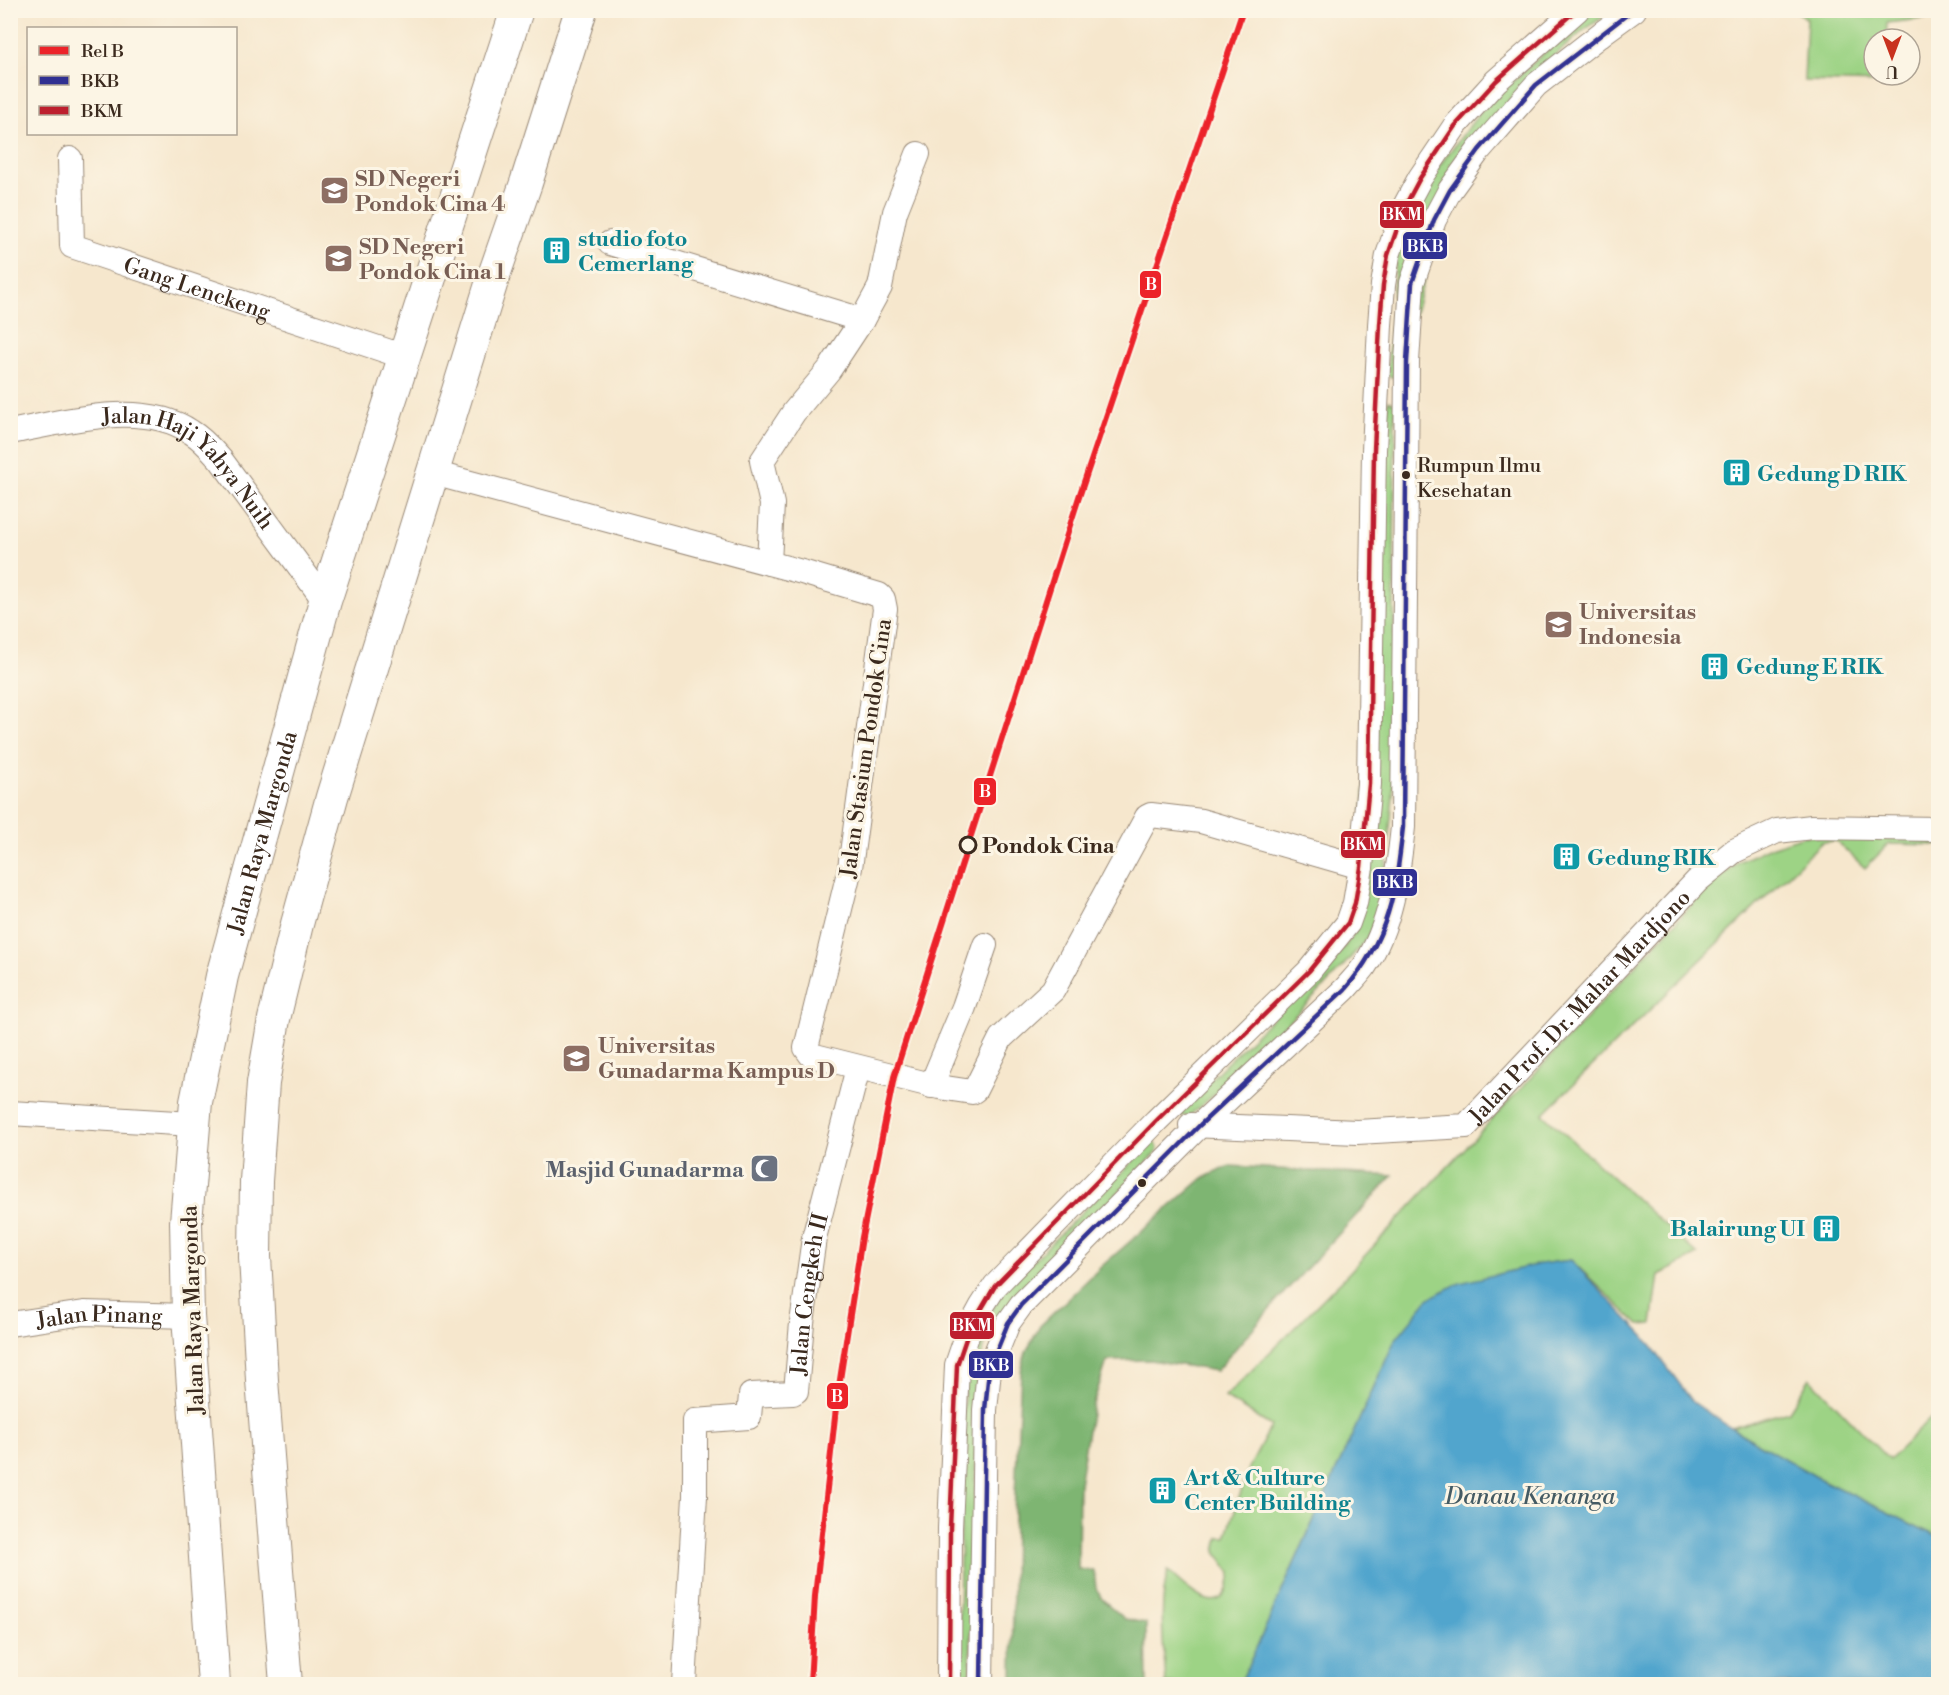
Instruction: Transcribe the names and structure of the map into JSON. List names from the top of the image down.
{
  "streets": {
    "main road": ["Jalan Raya Margonda"],
    "street": [
      "Gang Lenckeng",
      "Jalan Haji Yahya Nuih",
      "Jalan Stasiun Pondok Cina",
      "Jalan Prof. Dr. Mahar Mardjono",
      "Jalan Cengkeh II",
      "Jalan Pinang"
    ]
  },
  "crossings": [
    ["Gang Lenckeng", "Jalan Raya Margonda"],
    ["Jalan Haji Yahya Nuih", "Jalan Raya Margonda"],
    ["Jalan Stasiun Pondok Cina", "Jalan Cengkeh II"],
    ["Jalan Raya Margonda", "Jalan Pinang"]
  ],
  "water": ["Danau Kenanga"],
  "places": {
    "school or university": [
      "SD Negeri Pondok Cina 4",
      "SD Negeri Pondok Cina 1",
      "Universitas Indonesia",
      "Universitas Gunadarma Kampus D"
    ],
    "building": [
      "studio foto Cemerlang",
      "Gedung D RIK",
      "Gedung E RIK",
      "Gedung RIK",
      "Balairung UI",
      "Art & Culture Center Building"
    ],
    "other": ["Rumpun Ilmu Kesehatan", "Pondok Cina"],
    "mosque": ["Masjid Gunadarma"]
  },
  "lines": ["rail line B", "transit line BKB", "transit line BKM"],
  "legend": ["Rel B", "BKB", "BKM"],
  "north": "bottom"
}
